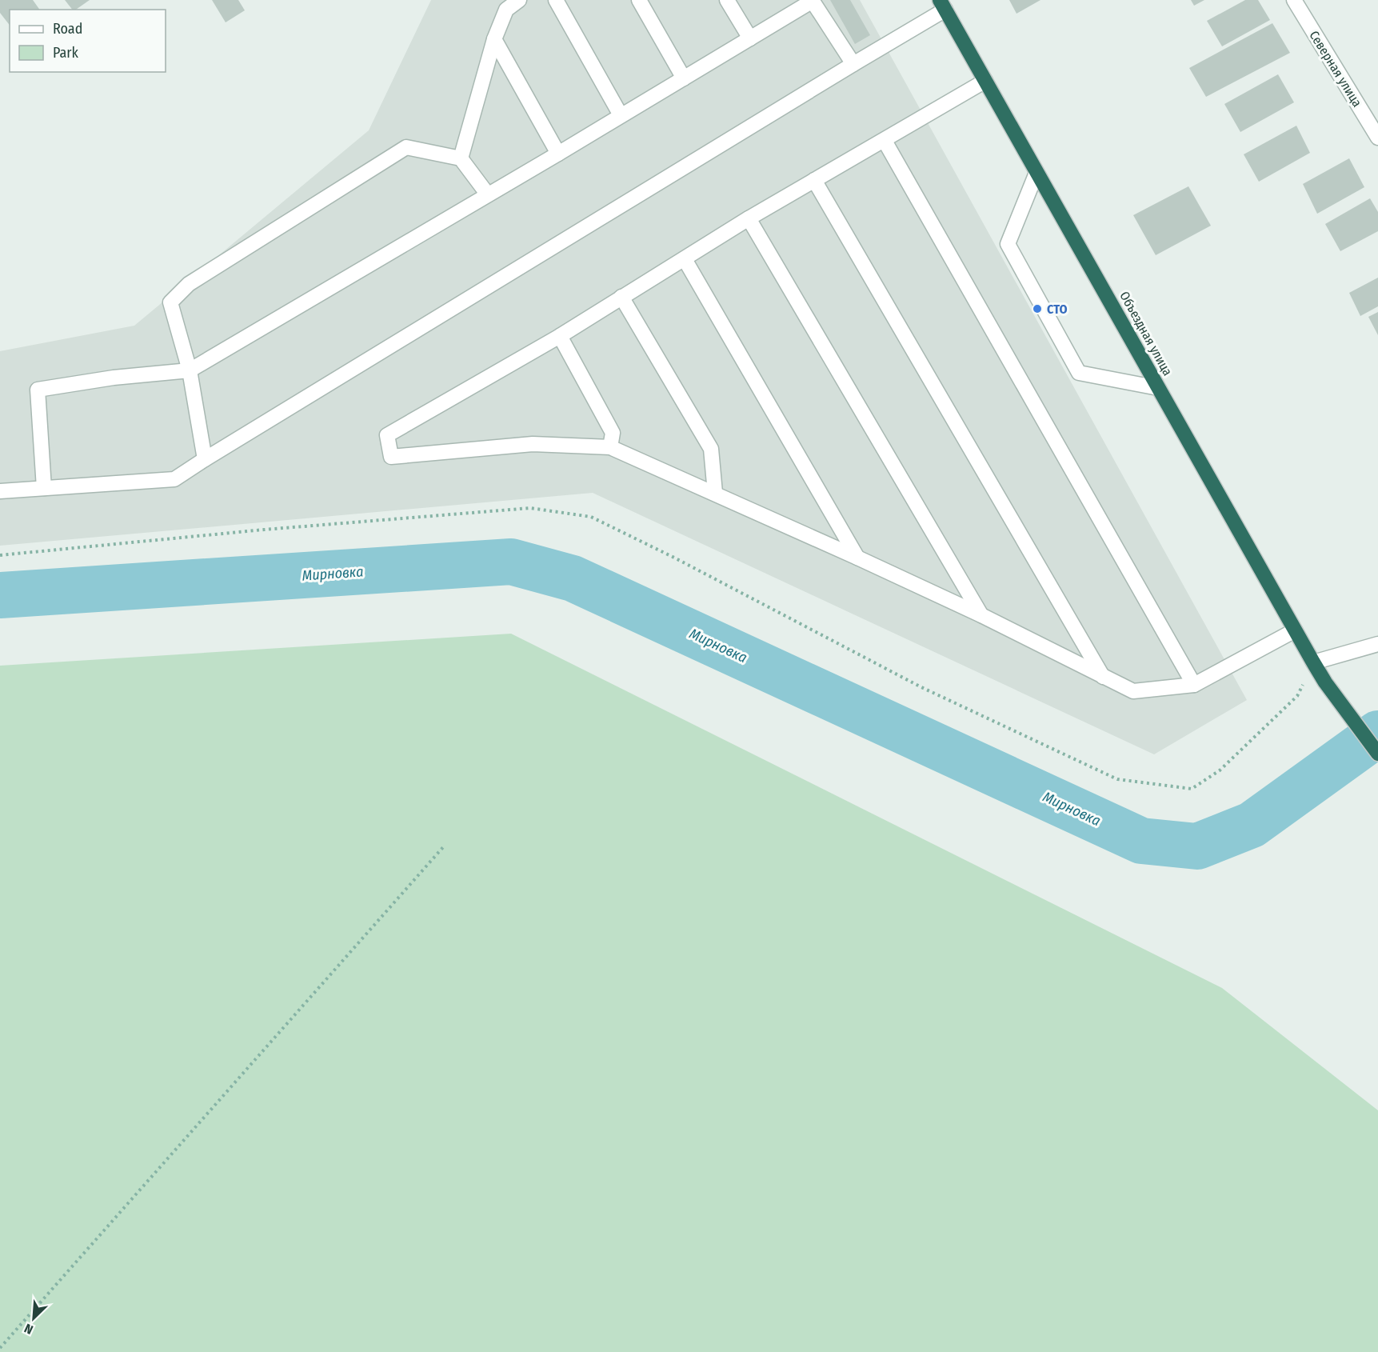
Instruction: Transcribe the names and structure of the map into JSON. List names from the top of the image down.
{
  "streets": {
    "highway": ["Объездная улица"],
    "street": ["Северная улица"]
  },
  "water": ["Мирновка"],
  "places": ["СТО"],
  "legend": ["Road", "Park"],
  "north": "bottom left"
}
